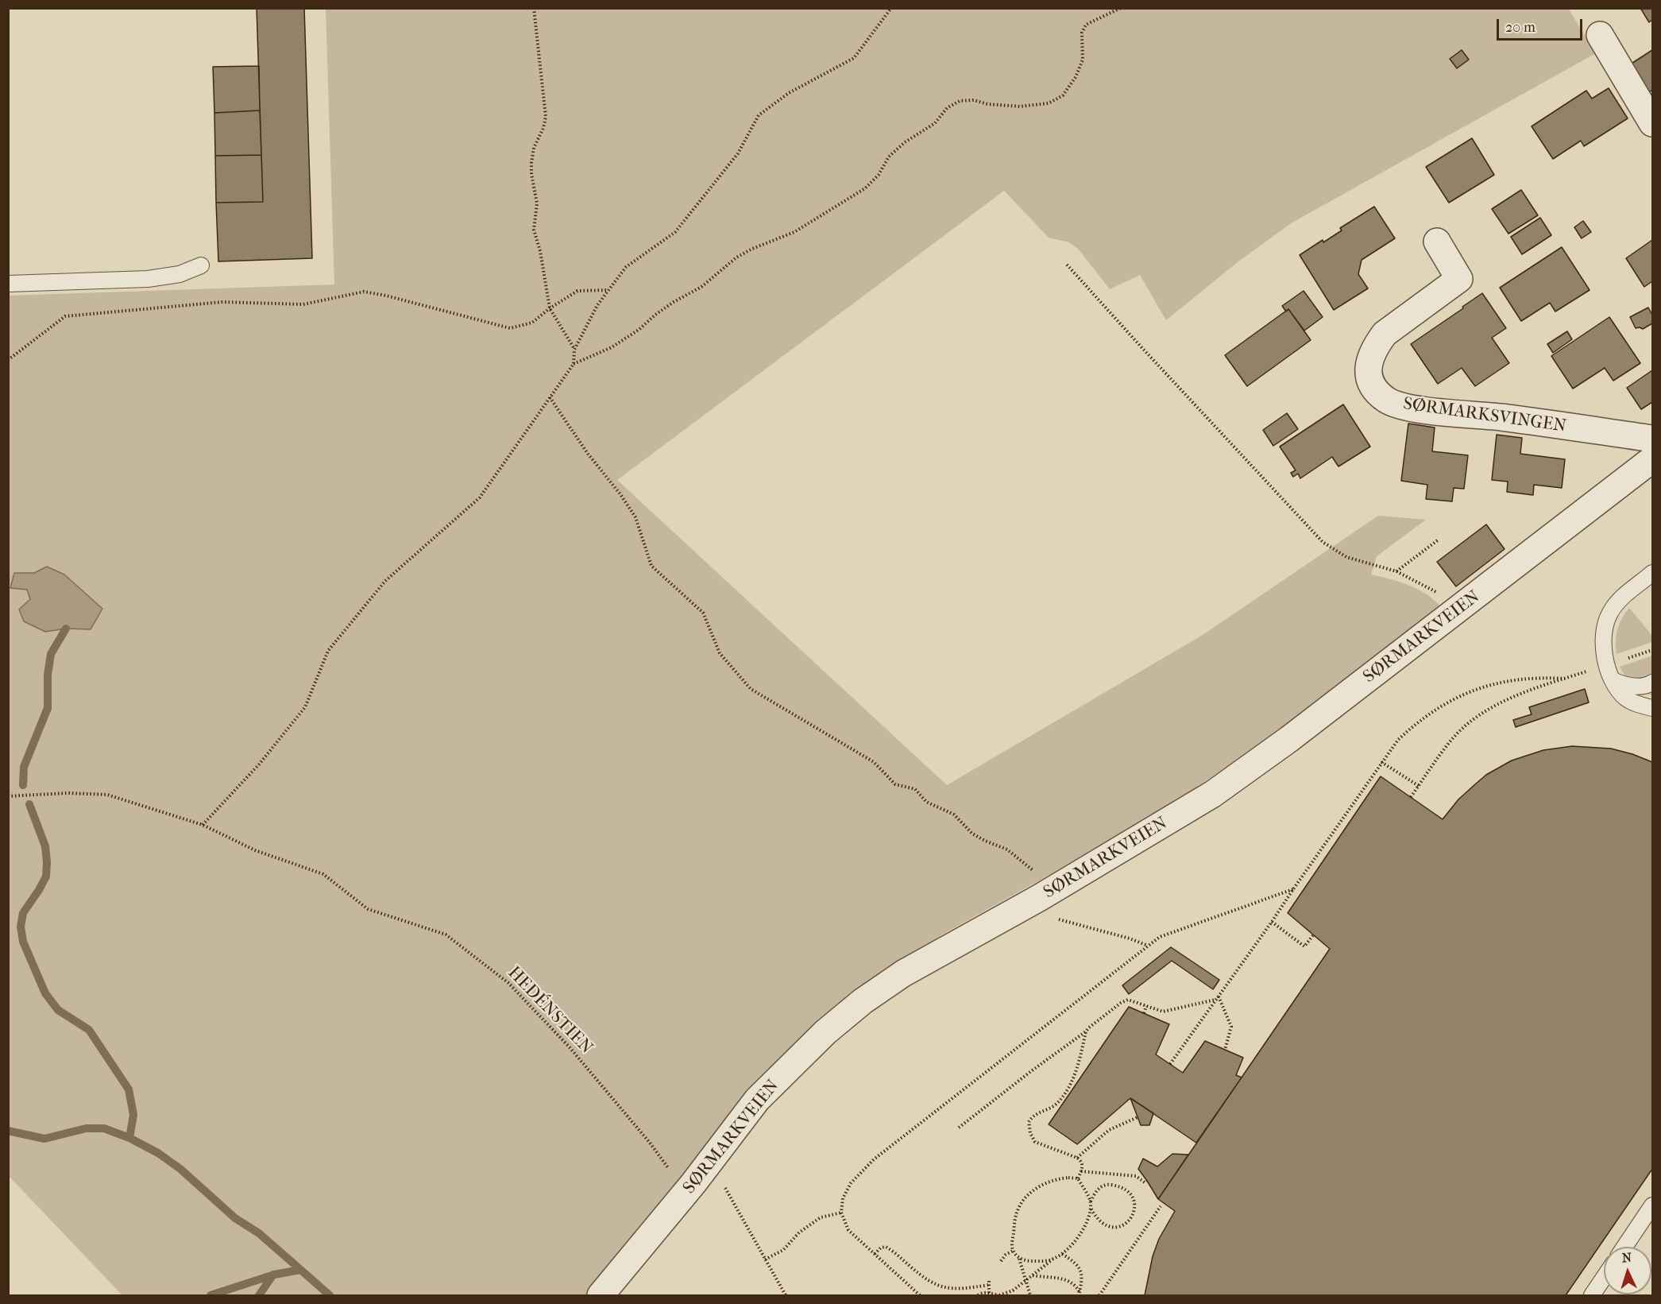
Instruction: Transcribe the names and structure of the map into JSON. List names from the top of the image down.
{
  "streets": {
    "street": ["SØRMARKSVINGEN", "SØRMARKVEIEN"],
    "path": ["HEDÉNSTIEN"]
  },
  "crossings": [
    ["SØRMARKVEIEN", "HEDÉNSTIEN"]
  ],
  "scale_bar": "20 m",
  "north": "top"
}
